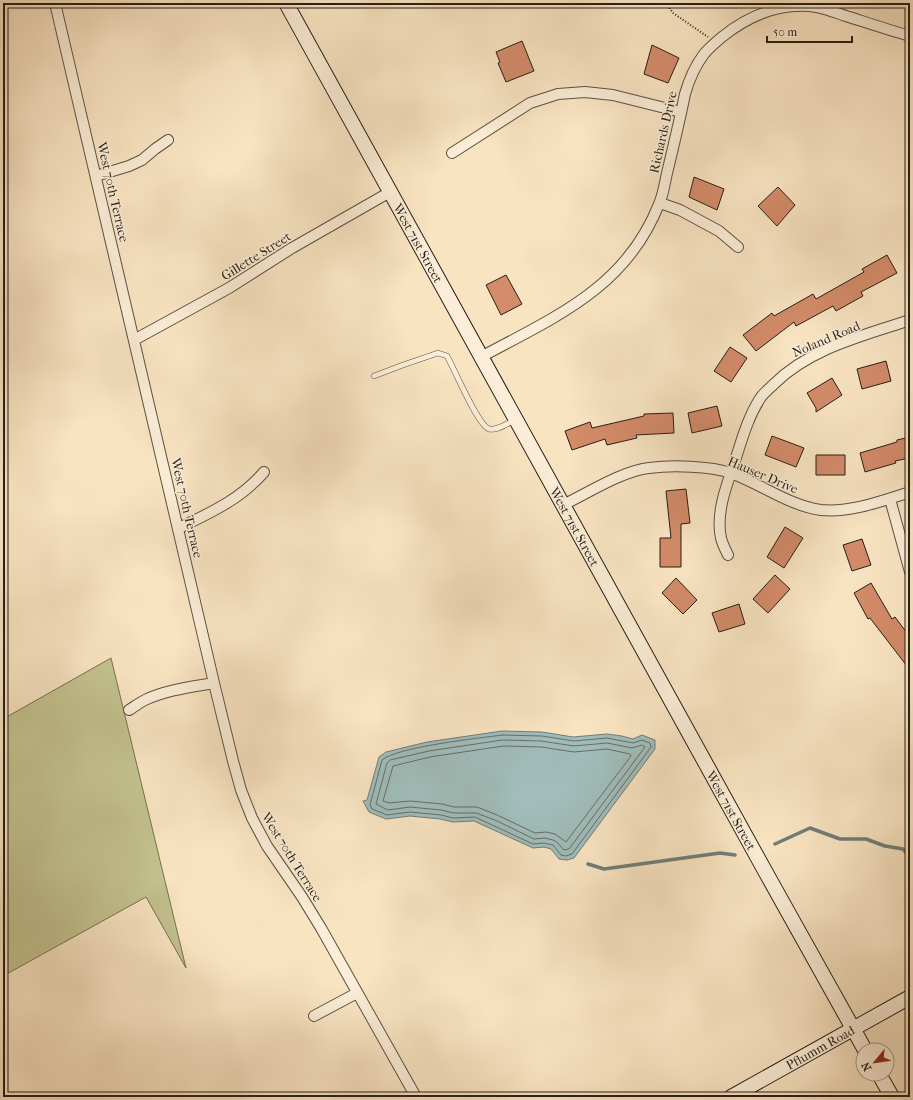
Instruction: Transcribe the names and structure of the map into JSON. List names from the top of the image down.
{
  "streets": {
    "street": [
      "Richards Drive",
      "West 70th Terrace",
      "West 71st Street",
      "Gillette Street",
      "Noland Road",
      "Hauser Drive",
      "Pflumm Road"
    ]
  },
  "crossings": [
    ["Richards Drive", "West 71st Street"],
    ["West 70th Terrace", "Gillette Street"],
    ["West 71st Street", "Gillette Street"],
    ["West 71st Street", "Hauser Drive"],
    ["West 71st Street", "Pflumm Road"],
    ["Noland Road", "Hauser Drive"]
  ],
  "scale_bar": "50 m",
  "north": "bottom left"
}
